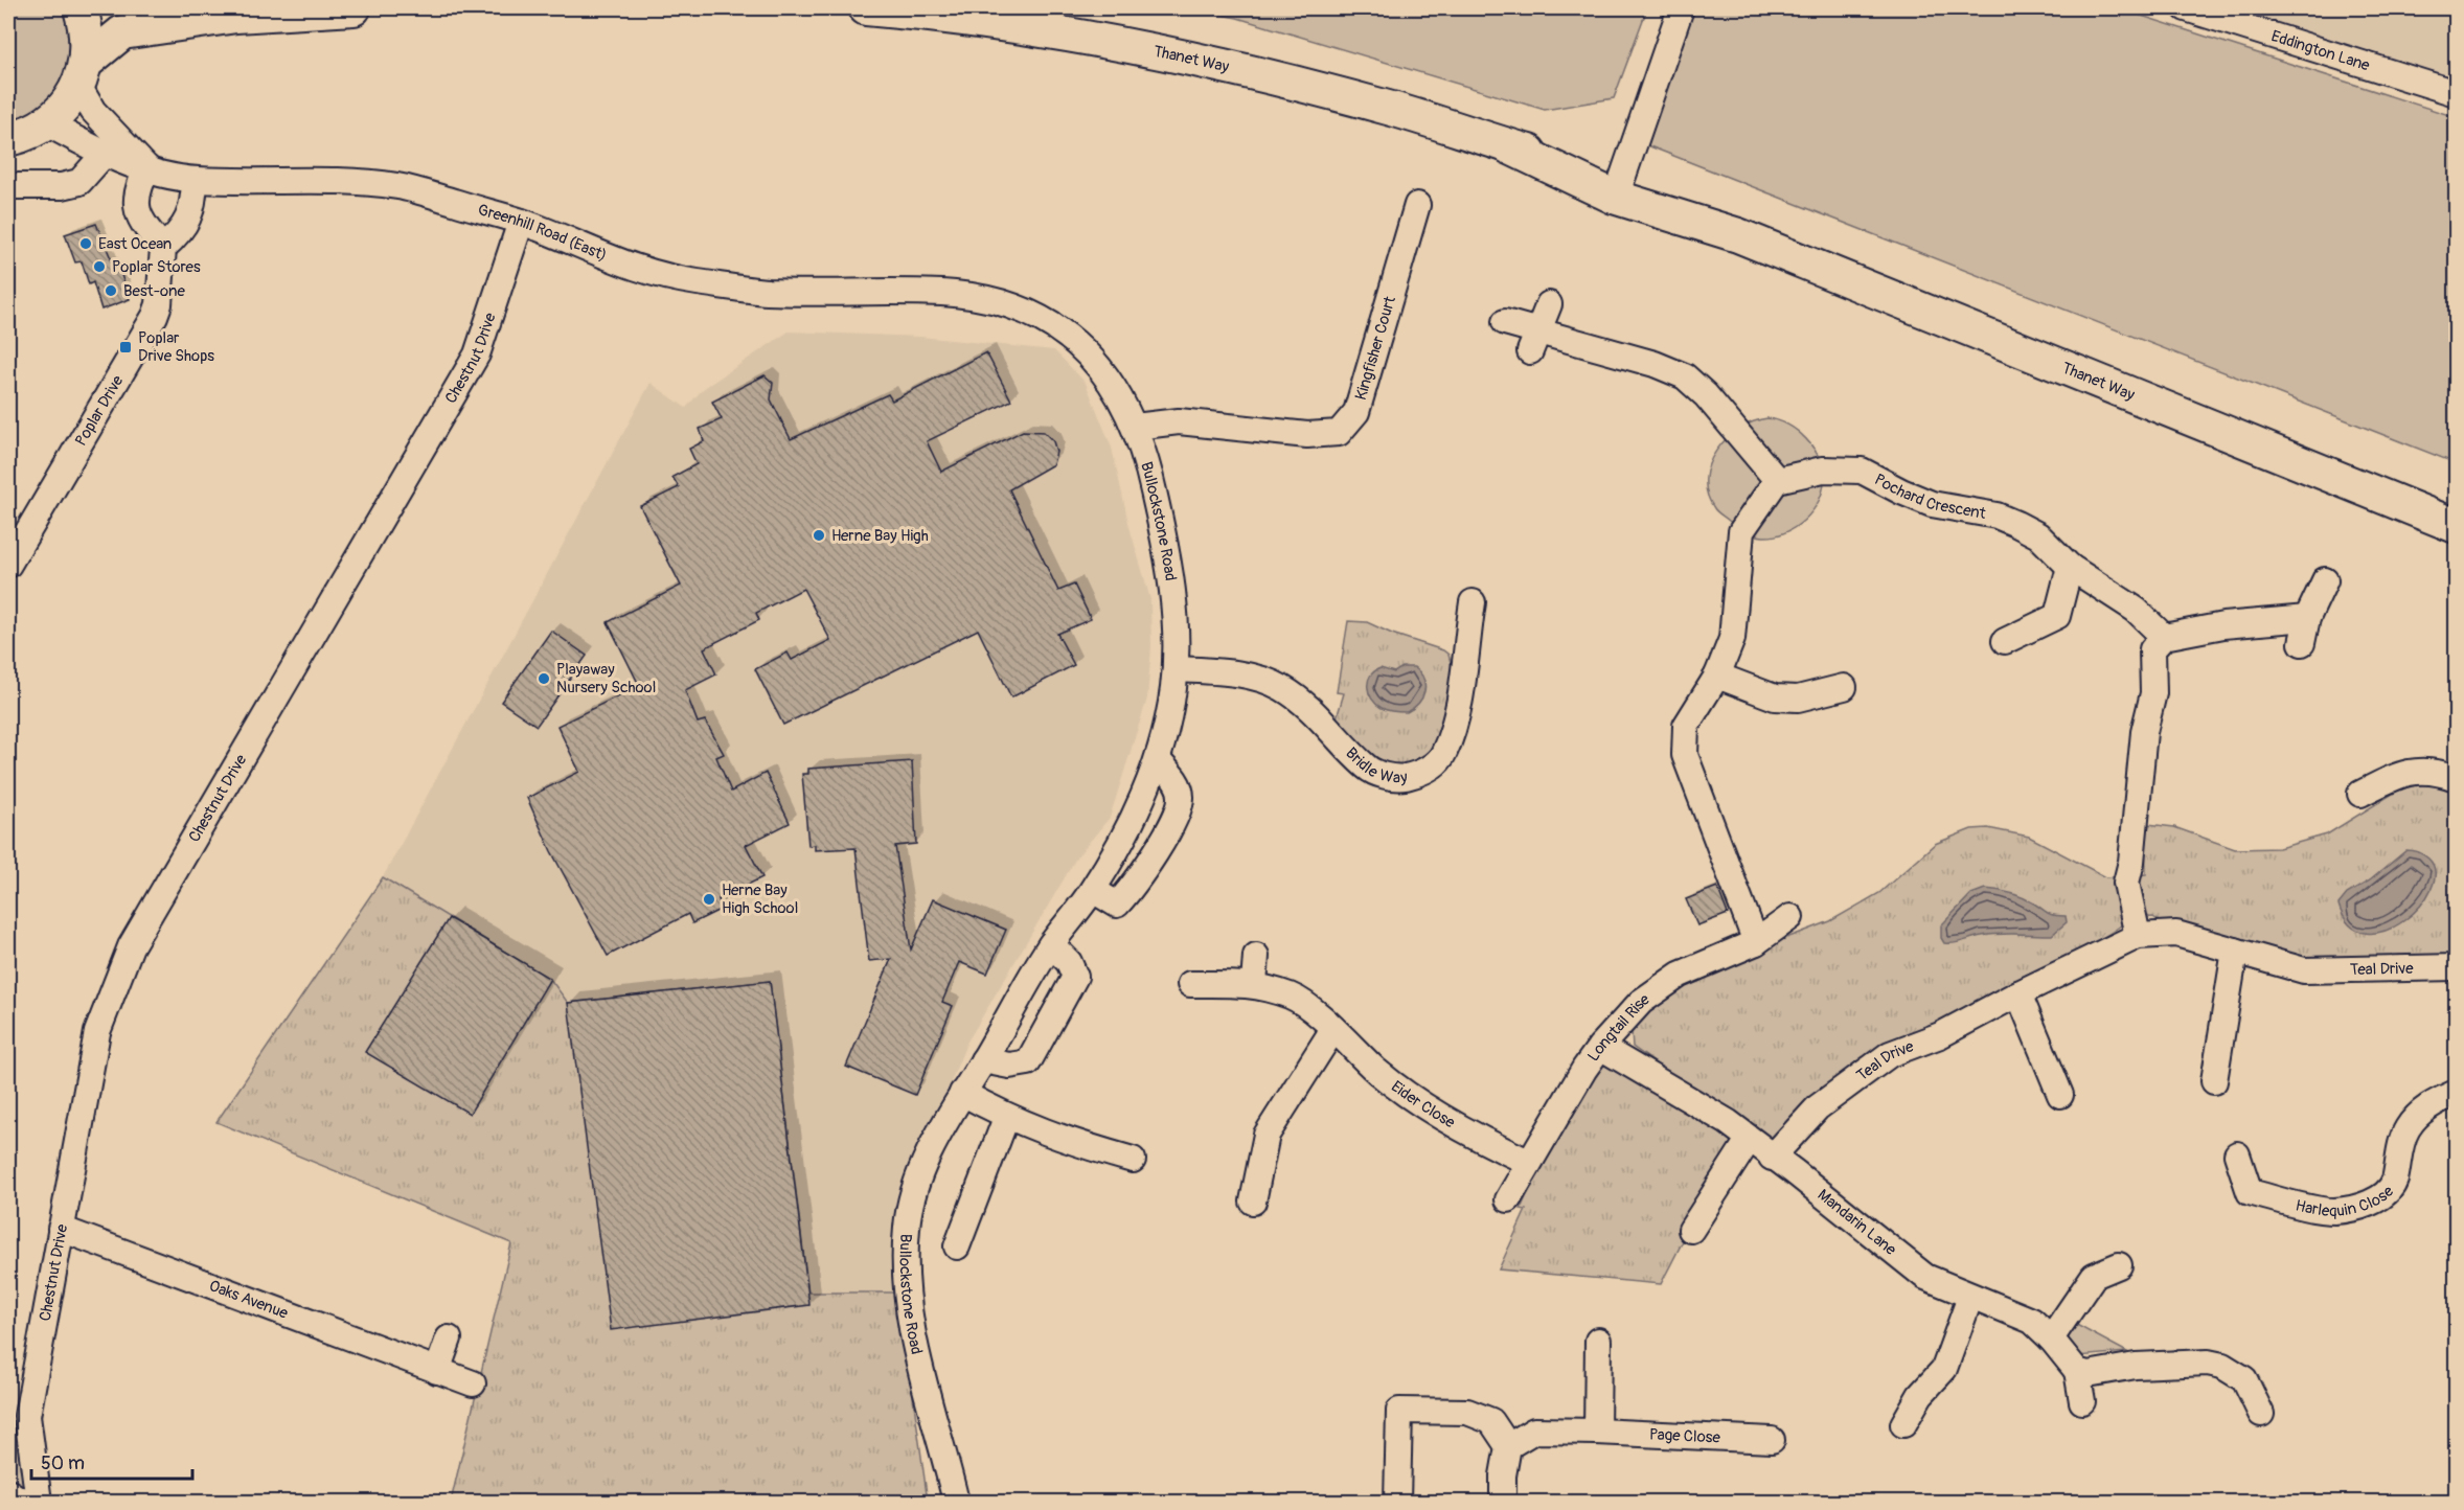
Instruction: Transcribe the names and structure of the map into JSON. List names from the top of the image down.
{
  "streets": {
    "main road": ["Thanet Way"],
    "street": [
      "Eddington Lane",
      "Greenhill Road (East)",
      "Kingfisher Court",
      "Chestnut Drive",
      "Poplar Drive",
      "Pochard Crescent",
      "Bullockstone Road",
      "Bridle Way",
      "Teal Drive",
      "Longtail Rise",
      "Eider Close",
      "Harlequin Close",
      "Mandarin Lane",
      "Oaks Avenue",
      "Page Close"
    ]
  },
  "crossings": [
    ["Greenhill Road (East)", "Chestnut Drive"],
    ["Greenhill Road (East)", "Bullockstone Road"],
    ["Kingfisher Court", "Bullockstone Road"],
    ["Chestnut Drive", "Oaks Avenue"],
    ["Bullockstone Road", "Bridle Way"],
    ["Teal Drive", "Mandarin Lane"],
    ["Longtail Rise", "Eider Close"],
    ["Longtail Rise", "Mandarin Lane"]
  ],
  "places": {
    "other": [
      "East Ocean",
      "Poplar Stores",
      "Best-one",
      "Herne Bay High",
      "Playaway Nursery School",
      "Herne Bay High School"
    ],
    "transit": ["Poplar Drive Shops"]
  },
  "scale_bar": "50 m"
}
